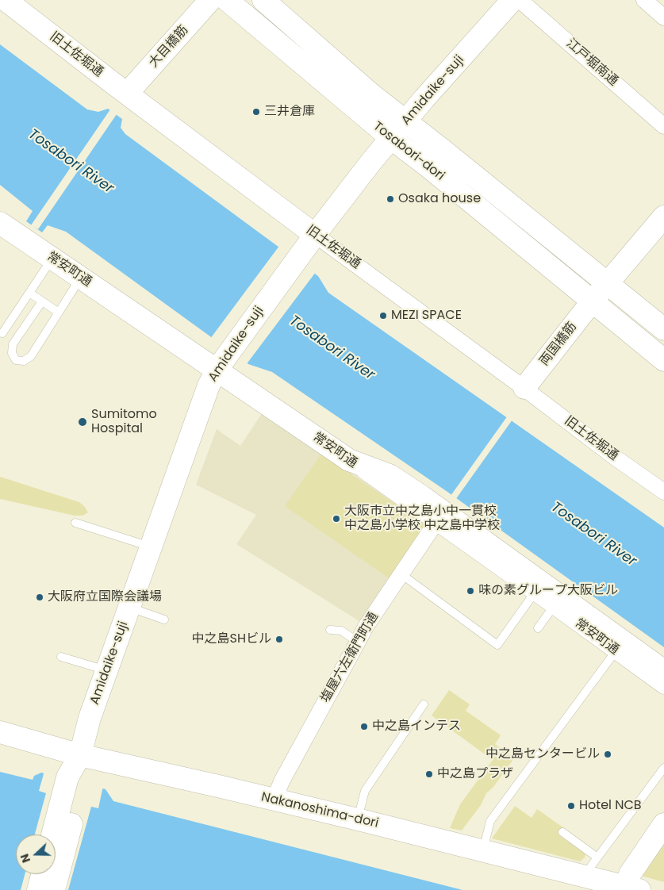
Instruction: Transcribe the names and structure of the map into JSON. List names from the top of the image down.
{
  "streets": {
    "main road": [
      "大目橋筋",
      "旧土佐堀通",
      "Amidaike-suji",
      "Tosabori-dori",
      "常安町通",
      "両国橋筋",
      "Nakanoshima-dori"
    ],
    "street": ["江戸堀南通", "塩屋六左衛門町通"]
  },
  "crossings": [
    ["大目橋筋", "旧土佐堀通"],
    ["旧土佐堀通", "Amidaike-suji"],
    ["旧土佐堀通", "両国橋筋"],
    ["Amidaike-suji", "Tosabori-dori"],
    ["Amidaike-suji", "常安町通"],
    ["Amidaike-suji", "Nakanoshima-dori"],
    ["Tosabori-dori", "両国橋筋"],
    ["常安町通", "塩屋六左衛門町通"],
    ["塩屋六左衛門町通", "Nakanoshima-dori"]
  ],
  "water": ["Tosabori River"],
  "places": [
    "三井倉庫",
    "Osaka house",
    "MEZI SPACE",
    "Sumitomo Hospital",
    "大阪市立中之島小中一貫校 中之島小学校 中之島中学校",
    "味の素グループ大阪ビル",
    "大阪府立国際会議場",
    "中之島SHビル",
    "中之島インテス",
    "中之島センタービル",
    "中之島プラザ",
    "Hotel NCB"
  ],
  "north": "left"
}
